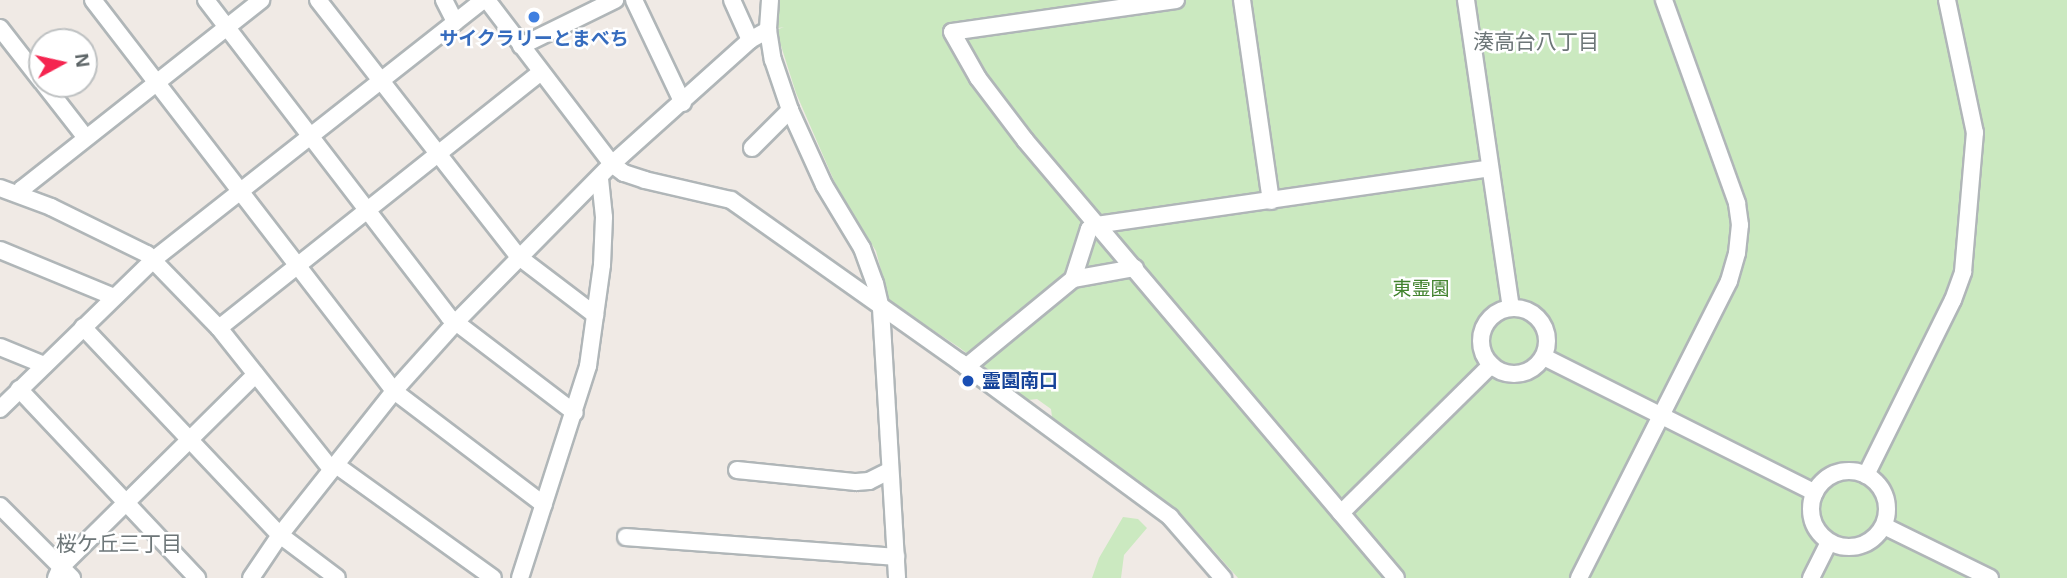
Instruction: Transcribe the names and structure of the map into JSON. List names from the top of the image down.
{
  "districts": ["湊高台八丁目", "桜ケ丘三丁目"],
  "parks": ["東霊園"],
  "places": ["サイクラリーとまべち", "霊園南口"],
  "north": "right"
}
